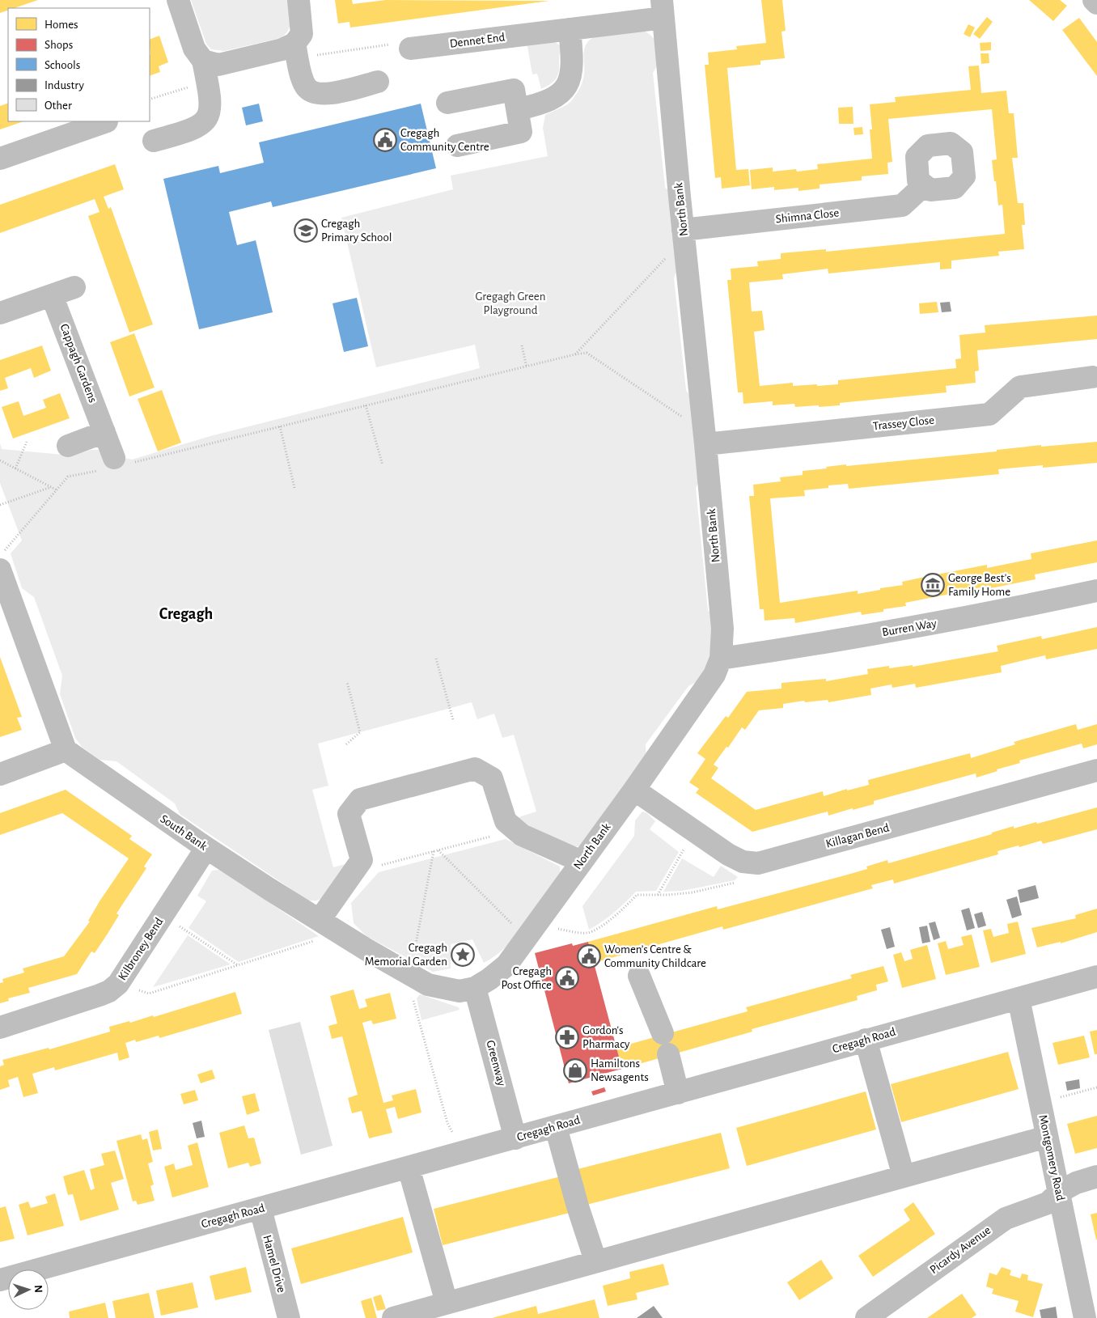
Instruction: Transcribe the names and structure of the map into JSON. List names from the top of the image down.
{
  "streets": {
    "street": [
      "Dennet End",
      "North Bank",
      "Shimna Close",
      "Cappagh Gardens",
      "Trassey Close",
      "Burren Way",
      "South Bank",
      "Killagan Bend",
      "Kilbroney Bend",
      "Cregagh Road",
      "Greenway",
      "Montgomery Road",
      "Picardy Avenue",
      "Hamel Drive"
    ]
  },
  "crossings": [
    ["Dennet End", "North Bank"],
    ["North Bank", "Shimna Close"],
    ["North Bank", "Trassey Close"],
    ["North Bank", "Burren Way"],
    ["North Bank", "South Bank"],
    ["North Bank", "Killagan Bend"],
    ["North Bank", "Greenway"],
    ["South Bank", "Kilbroney Bend"],
    ["South Bank", "Greenway"],
    ["Cregagh Road", "Greenway"],
    ["Cregagh Road", "Montgomery Road"],
    ["Cregagh Road", "Hamel Drive"],
    ["Montgomery Road", "Picardy Avenue"]
  ],
  "districts": ["Cregagh"],
  "parks": ["Gregagh Green Playground"],
  "places": {
    "public building": ["Cregagh Community Centre", "Women’s Centre & Community Childcare", "Cregagh Post Office"],
    "school or university": ["Cregagh Primary School"],
    "museum": ["George Best's Family Home"],
    "place": ["Cregagh Memorial Garden"],
    "pharmacy": ["Gordon's Pharmacy"],
    "shop": ["Hamiltons Newsagents"]
  },
  "legend": [
    "Homes",
    "Shops",
    "Schools",
    "Industry",
    "Other"
  ],
  "north": "right"
}
